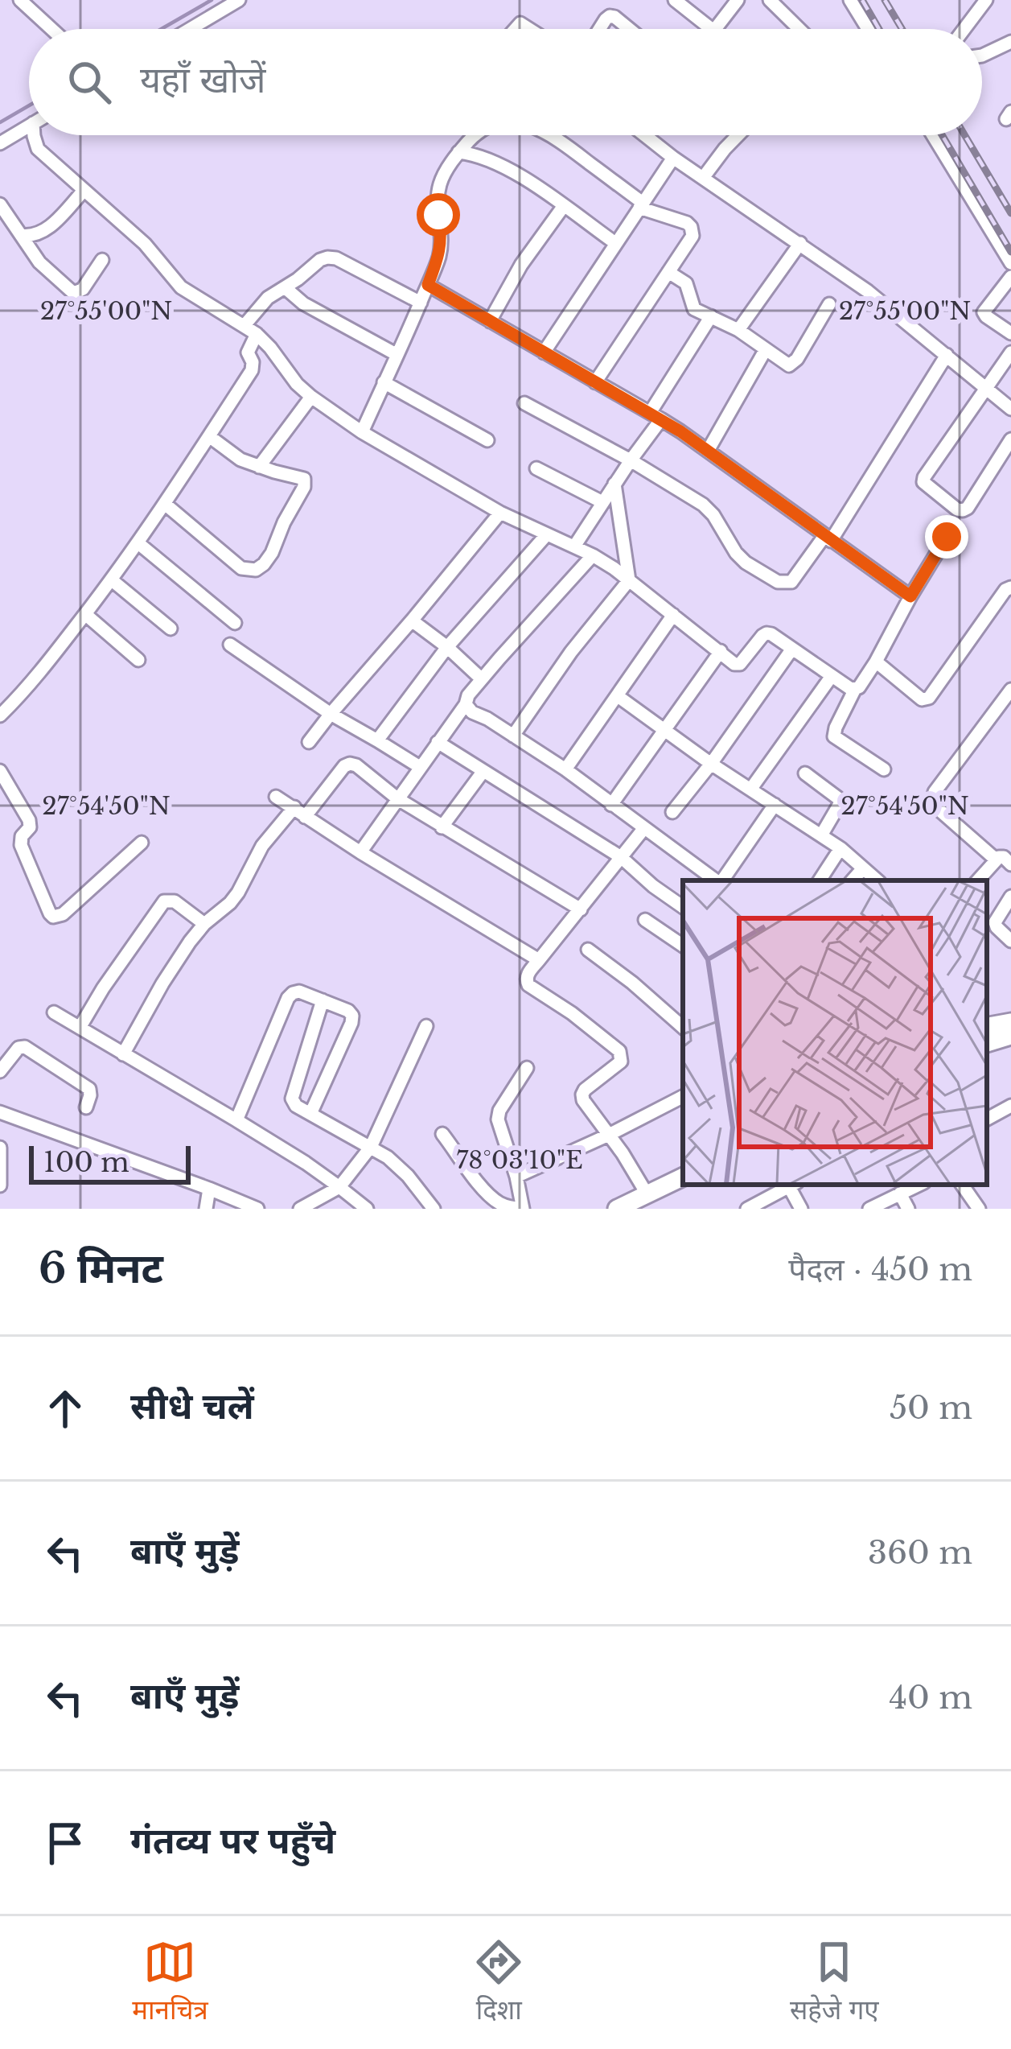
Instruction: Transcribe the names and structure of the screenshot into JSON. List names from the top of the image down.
{
  "scale_bar": "100 m",
  "page": {
    "search": "यहाँ खोजें",
    "scale": "100 m",
    "heading": ["6 मिनट", "पैदल · 450 m"],
    "list": [
      ["सीधे चलें", "50 m"],
      ["बाएँ मुड़ें", "360 m"],
      ["बाएँ मुड़ें", "40 m"],
      "गंतव्य पर पहुँचे"
    ],
    "nav": ["मानचित्र", "दिशा", "सहेजे गए"]
  },
  "coordinates": ["27°55'00\"N", "27°54'50\"N", "78°03'10\"E"]
}
